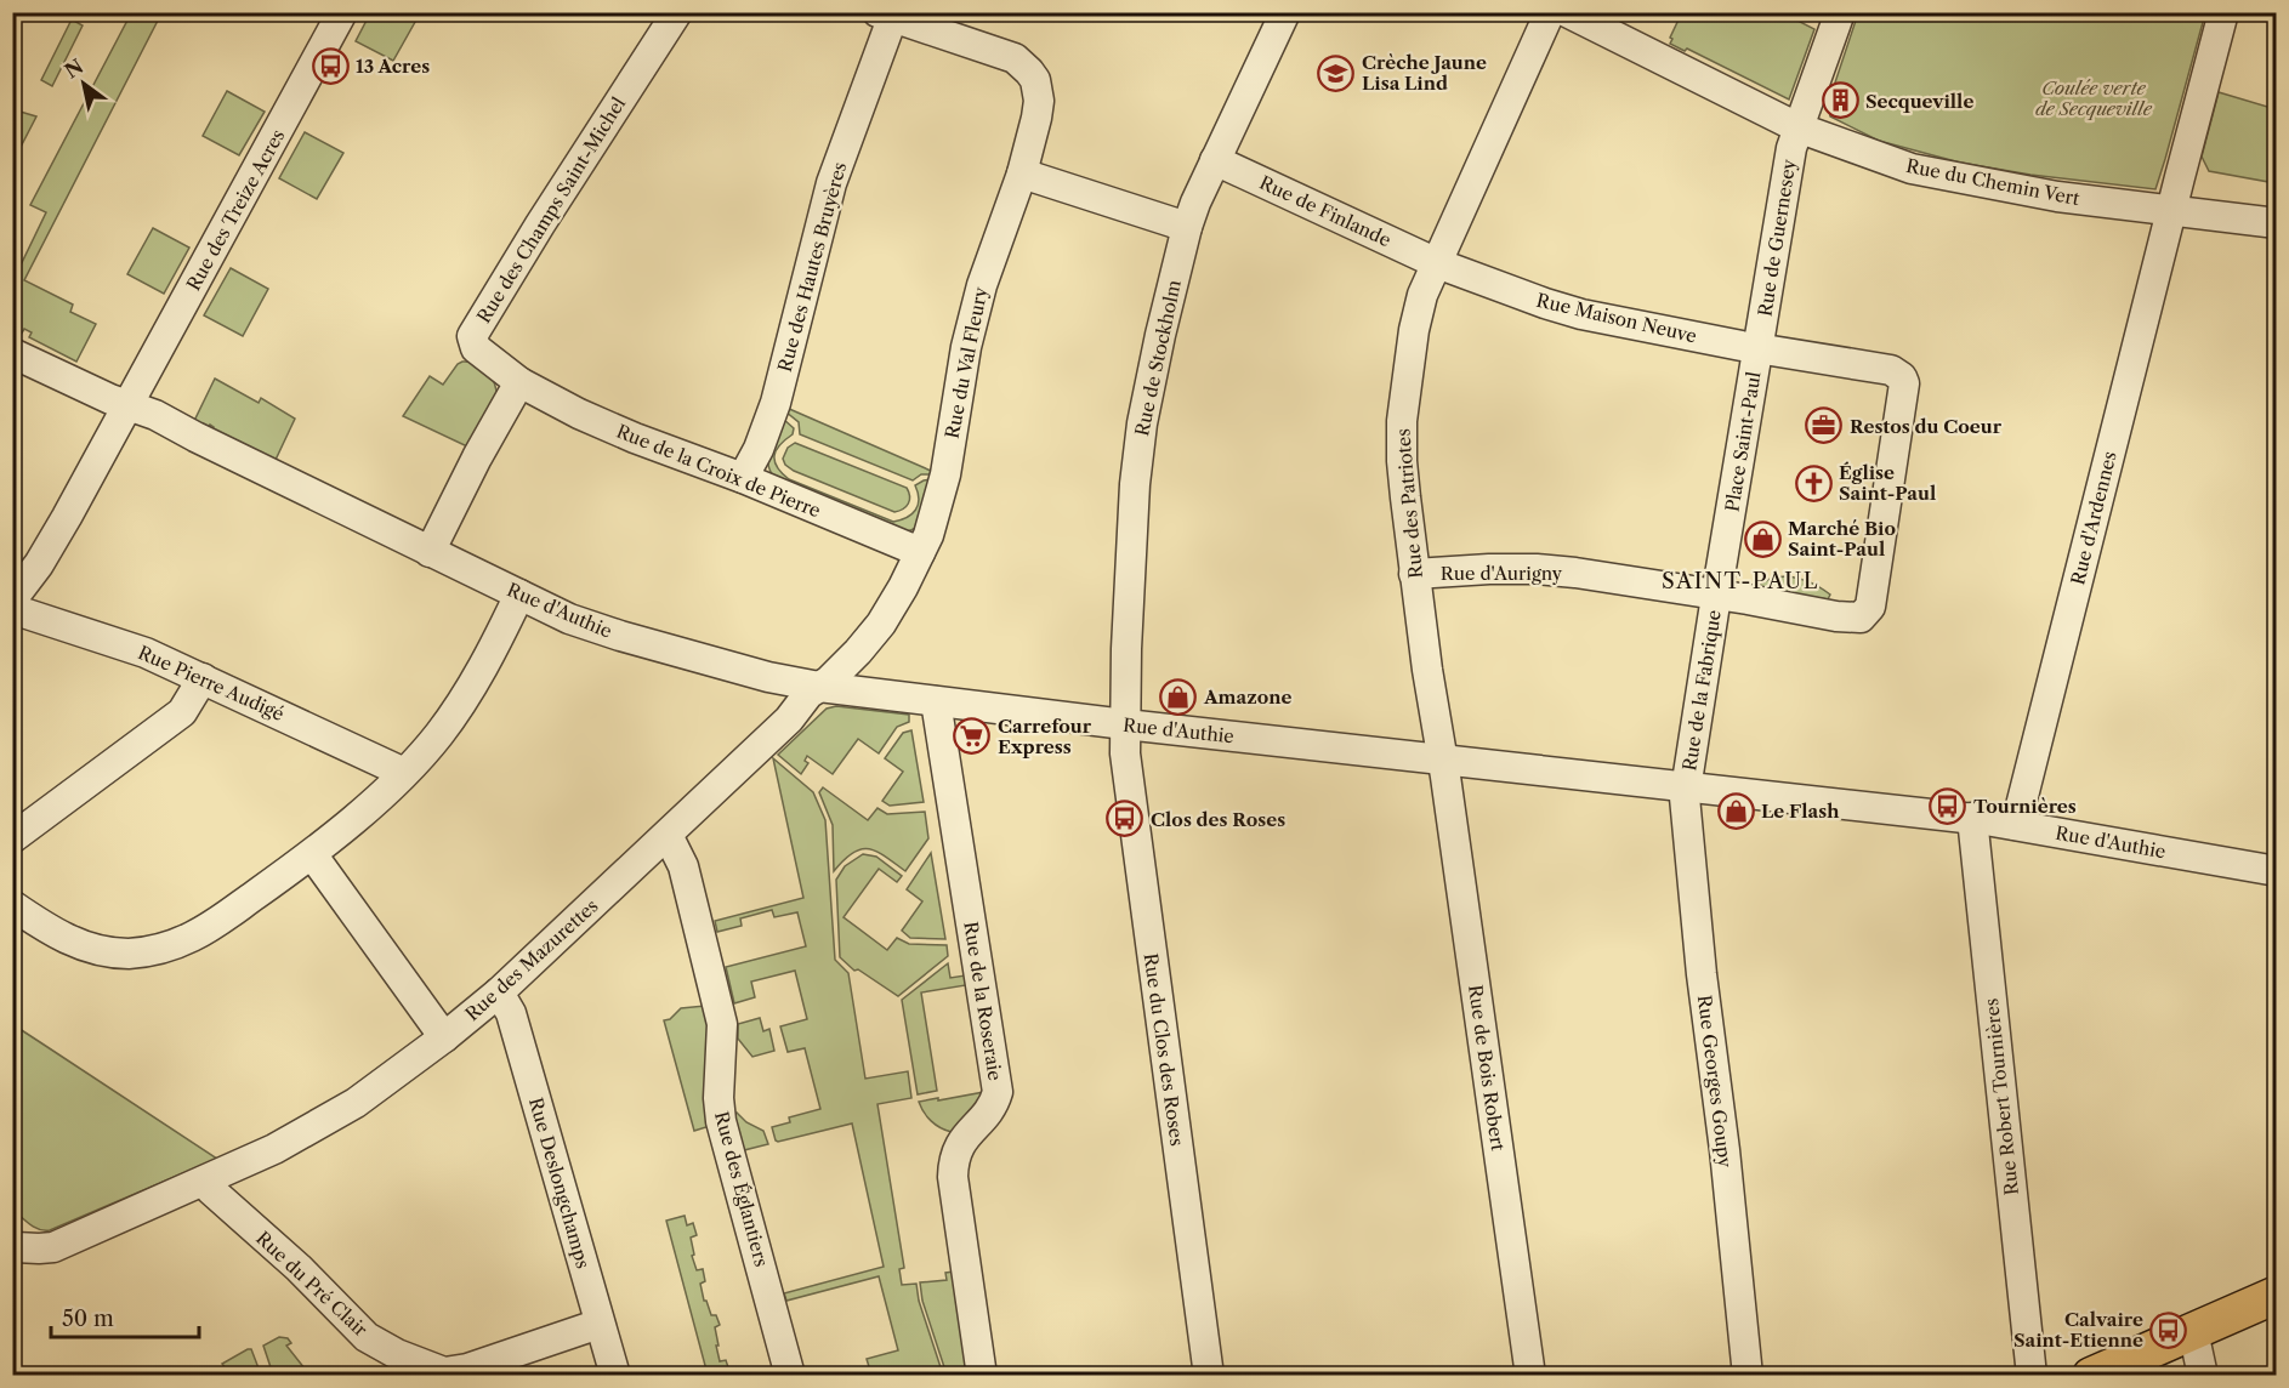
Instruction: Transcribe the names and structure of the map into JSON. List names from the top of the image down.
{
  "streets": {
    "street": [
      "Rue du Chemin Vert",
      "Rue des Treize Acres",
      "Rue des Champs Saint-Michel",
      "Rue de Finlande",
      "Rue de Guernesey",
      "Rue des Hautes Bruyères",
      "Rue Maison Neuve",
      "Rue de Stockholm",
      "Rue du Val Fleury",
      "Place Saint-Paul",
      "Rue de la Croix de Pierre",
      "Rue des Patriotes",
      "Rue d'Ardennes",
      "Rue d'Aurigny",
      "Rue d'Authie",
      "Rue Pierre Audigé",
      "Rue de la Fabrique",
      "Rue des Mazurettes",
      "Rue de la Roseraie",
      "Rue du Clos des Roses",
      "Rue de Bois Robert",
      "Rue Georges Goupy",
      "Rue Robert Tournières",
      "Rue Deslongchamps",
      "Rue des Églantiers",
      "Rue du Pré Clair"
    ]
  },
  "crossings": [
    ["Rue du Chemin Vert", "Rue de Guernesey"],
    ["Rue du Chemin Vert", "Rue d'Ardennes"],
    ["Rue des Treize Acres", "Rue d'Authie"],
    ["Rue des Champs Saint-Michel", "Rue de la Croix de Pierre"],
    ["Rue de Finlande", "Rue Maison Neuve"],
    ["Rue de Finlande", "Rue de Stockholm"],
    ["Rue de Finlande", "Rue des Patriotes"],
    ["Rue de Guernesey", "Rue Maison Neuve"],
    ["Rue de Guernesey", "Place Saint-Paul"],
    ["Rue des Hautes Bruyères", "Rue du Val Fleury"],
    ["Rue des Hautes Bruyères", "Rue de la Croix de Pierre"],
    ["Rue Maison Neuve", "Place Saint-Paul"],
    ["Rue Maison Neuve", "Rue des Patriotes"],
    ["Rue de Stockholm", "Rue d'Authie"],
    ["Rue de Stockholm", "Rue du Clos des Roses"],
    ["Rue du Val Fleury", "Rue de la Croix de Pierre"],
    ["Rue du Val Fleury", "Rue d'Authie"],
    ["Rue du Val Fleury", "Rue des Mazurettes"],
    ["Place Saint-Paul", "Rue d'Aurigny"],
    ["Place Saint-Paul", "Rue de la Fabrique"],
    ["Rue des Patriotes", "Rue d'Aurigny"],
    ["Rue des Patriotes", "Rue d'Authie"],
    ["Rue des Patriotes", "Rue de Bois Robert"],
    ["Rue d'Ardennes", "Rue d'Authie"],
    ["Rue d'Aurigny", "Rue de la Fabrique"],
    ["Rue d'Authie", "Rue de la Fabrique"],
    ["Rue d'Authie", "Rue des Mazurettes"],
    ["Rue d'Authie", "Rue de la Roseraie"],
    ["Rue d'Authie", "Rue du Clos des Roses"],
    ["Rue d'Authie", "Rue de Bois Robert"],
    ["Rue d'Authie", "Rue Georges Goupy"],
    ["Rue d'Authie", "Rue Robert Tournières"],
    ["Rue de la Fabrique", "Rue Georges Goupy"],
    ["Rue des Mazurettes", "Rue Deslongchamps"],
    ["Rue des Mazurettes", "Rue des Églantiers"],
    ["Rue des Mazurettes", "Rue du Pré Clair"],
    ["Rue Deslongchamps", "Rue du Pré Clair"]
  ],
  "districts": ["SAINT-PAUL"],
  "parks": ["Coulée verte de Secqueville"],
  "places": {
    "bus stop": [
      "13 Acres",
      "Tournières",
      "Clos des Roses",
      "Calvaire Saint-Etienne"
    ],
    "school or university": ["Crèche Jaune Lisa Lind"],
    "building": ["Secqueville"],
    "office": ["Restos du Coeur"],
    "church": ["Église Saint-Paul"],
    "shop": ["Marché Bio Saint-Paul", "Amazone", "Le Flash"],
    "supermarket": ["Carrefour Express"]
  },
  "scale_bar": "50 m",
  "north": "top left"
}
